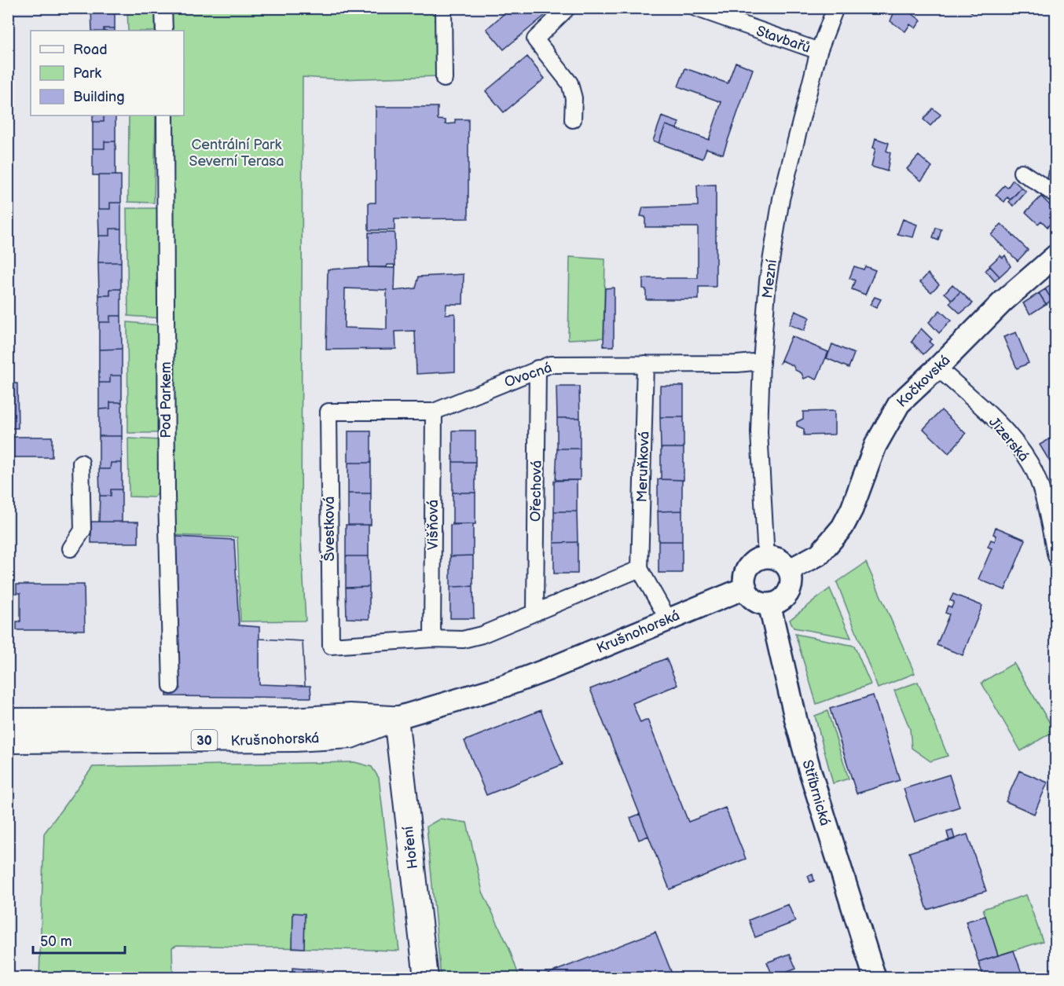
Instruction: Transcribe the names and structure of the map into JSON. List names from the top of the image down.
{
  "streets": {
    "main road": ["Krušnohorská", "30", "Hoření"],
    "street": [
      "Stavbařů",
      "Mezní",
      "Ovocná",
      "Kočkovská",
      "Pod Parkem",
      "Jizerská",
      "Meruňková",
      "Ořechová",
      "Višňová",
      "Švestková",
      "Stříbrnická"
    ]
  },
  "crossings": [
    ["Stavbařů", "Mezní"],
    ["Mezní", "Ovocná"],
    ["Mezní", "Kočkovská"],
    ["Mezní", "Krušnohorská"],
    ["Mezní", "Stříbrnická"],
    ["Ovocná", "Meruňková"],
    ["Ovocná", "Ořechová"],
    ["Ovocná", "Višňová"],
    ["Ovocná", "Švestková"],
    ["Kočkovská", "Jizerská"],
    ["Kočkovská", "Krušnohorská"],
    ["Kočkovská", "Stříbrnická"],
    ["Višňová", "Švestková"],
    ["Krušnohorská", "Stříbrnická"],
    ["Krušnohorská", "Hoření"]
  ],
  "parks": ["Centrální Park Severní Terasa"],
  "legend": ["Road", "Park", "Building"],
  "scale_bar": "50 m"
}
